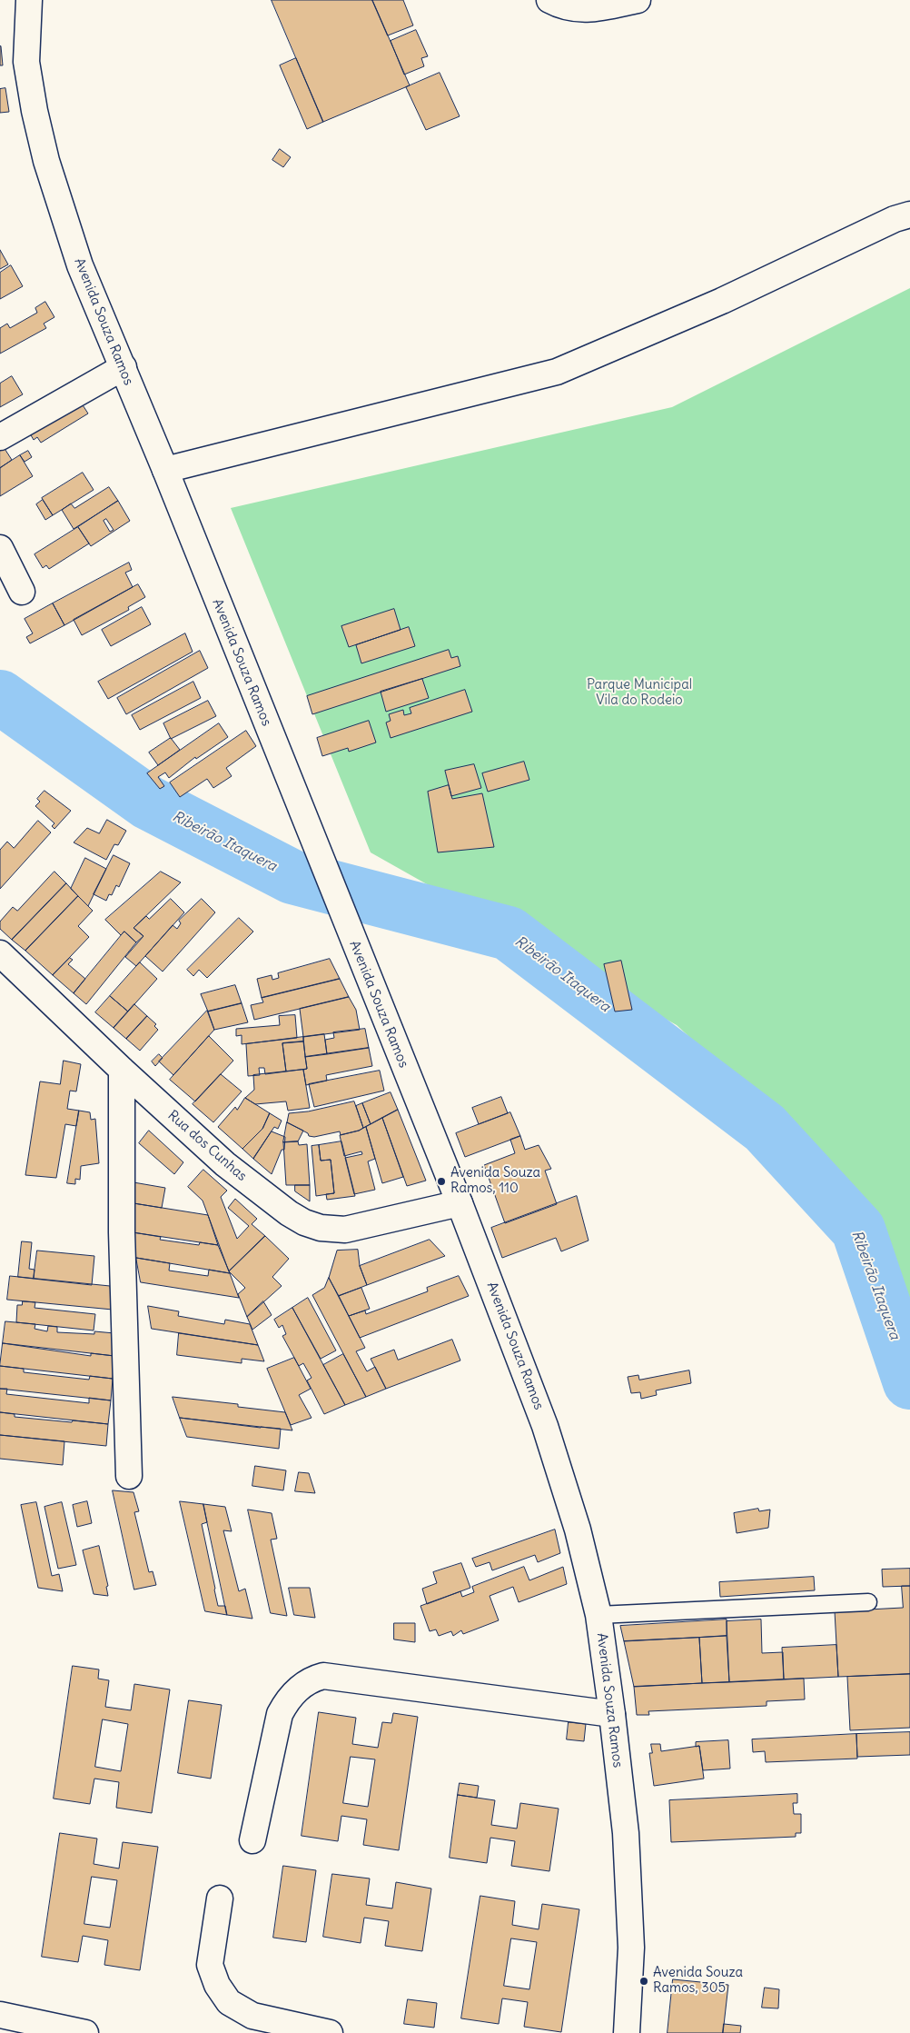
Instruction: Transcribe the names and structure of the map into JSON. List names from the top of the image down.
{
  "streets": {
    "street": ["Avenida Souza Ramos", "Rua dos Cunhas"]
  },
  "crossings": [
    ["Avenida Souza Ramos", "Rua dos Cunhas"]
  ],
  "water": ["Ribeirão Itaquera"],
  "parks": ["Parque Municipal Vila do Rodeio"],
  "places": ["Avenida Souza Ramos, 110", "Avenida Souza Ramos, 305"]
}
